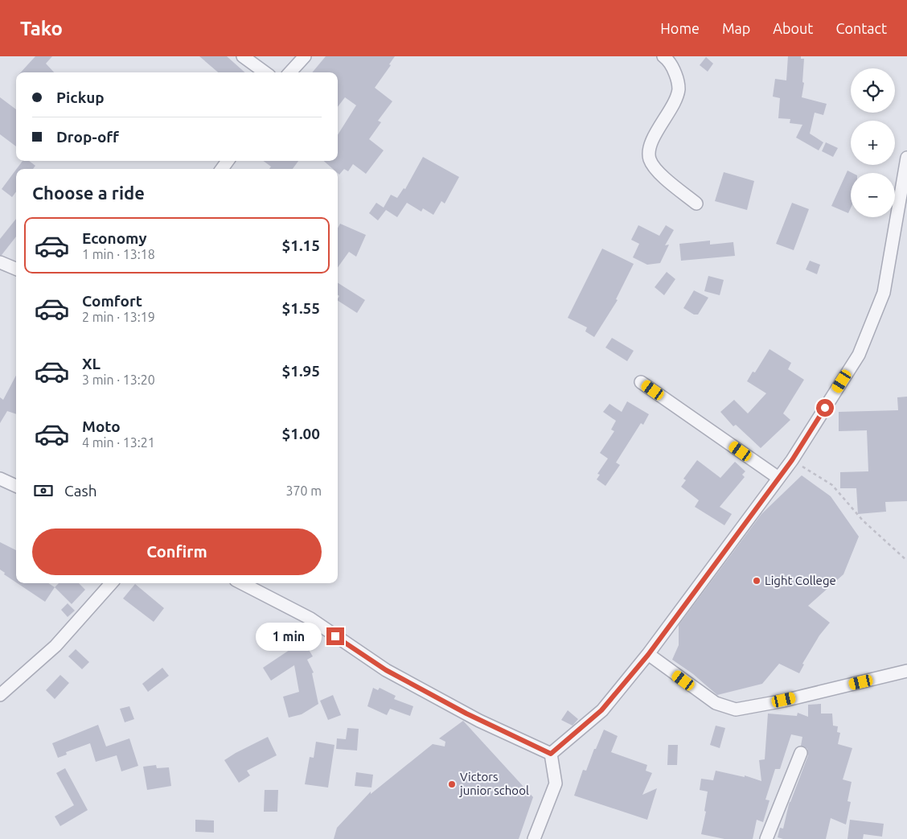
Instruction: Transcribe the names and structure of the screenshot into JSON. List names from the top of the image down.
{
  "places": ["Light College", "Victors junior school"],
  "page": {
    "header": "Tako",
    "nav": [
      "Home",
      "Map",
      "About",
      "Contact"
    ],
    "map_buttons": ["+", "−"],
    "banner": ["Pickup", "Drop-off"],
    "heading": "Choose a ride",
    "list": [
      {
        "name": "Economy",
        "note": "1 min · 13:18",
        "value": "$1.15"
      },
      {
        "name": "Comfort",
        "note": "2 min · 13:19",
        "value": "$1.55"
      },
      {
        "name": "XL",
        "note": "3 min · 13:20",
        "value": "$1.95"
      },
      {
        "name": "Moto",
        "note": "4 min · 13:21",
        "value": "$1.00"
      }
    ],
    "pay": ["Cash", "370 m"],
    "buttons": "Confirm",
    "bubble": "1 min"
  }
}
